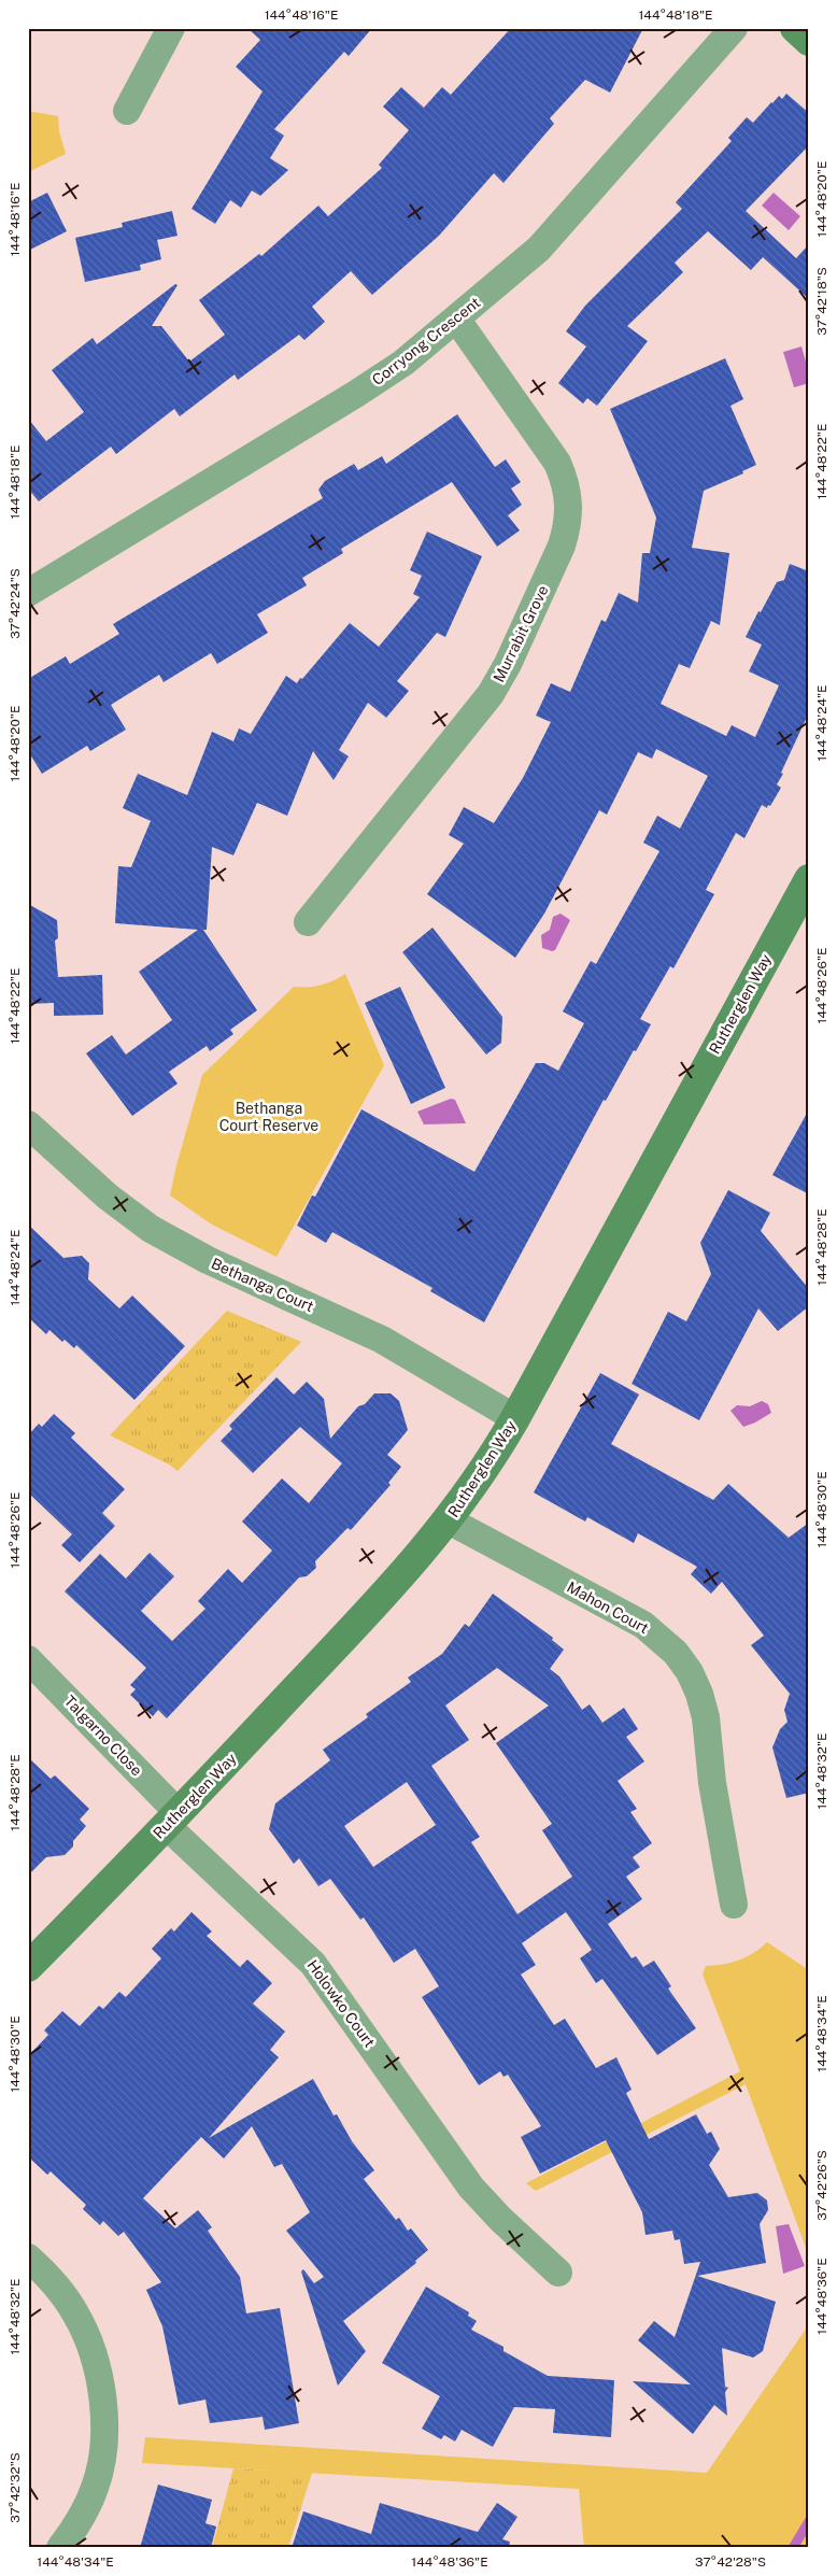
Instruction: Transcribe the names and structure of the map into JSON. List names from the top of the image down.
{
  "streets": {
    "street": [
      "Corryong Crescent",
      "Murrabit Grove",
      "Rutherglen Way",
      "Bethanga Court",
      "Mahon Court",
      "Talgarno Close",
      "Holowko Court"
    ]
  },
  "crossings": [
    ["Corryong Crescent", "Murrabit Grove"],
    ["Rutherglen Way", "Bethanga Court"],
    ["Rutherglen Way", "Mahon Court"],
    ["Rutherglen Way", "Talgarno Close"],
    ["Rutherglen Way", "Holowko Court"],
    ["Talgarno Close", "Holowko Court"]
  ],
  "parks": ["Bethanga Court Reserve"],
  "coordinates": [
    "144°48'16\"E",
    "144°48'18\"E",
    "144°48'20\"E",
    "37°42'18\"S",
    "144°48'22\"E",
    "37°42'24\"S",
    "144°48'24\"E",
    "144°48'26\"E",
    "144°48'28\"E",
    "144°48'30\"E",
    "144°48'32\"E",
    "144°48'34\"E",
    "37°42'26\"S",
    "144°48'36\"E",
    "37°42'32\"S",
    "37°42'28\"S"
  ]
}
